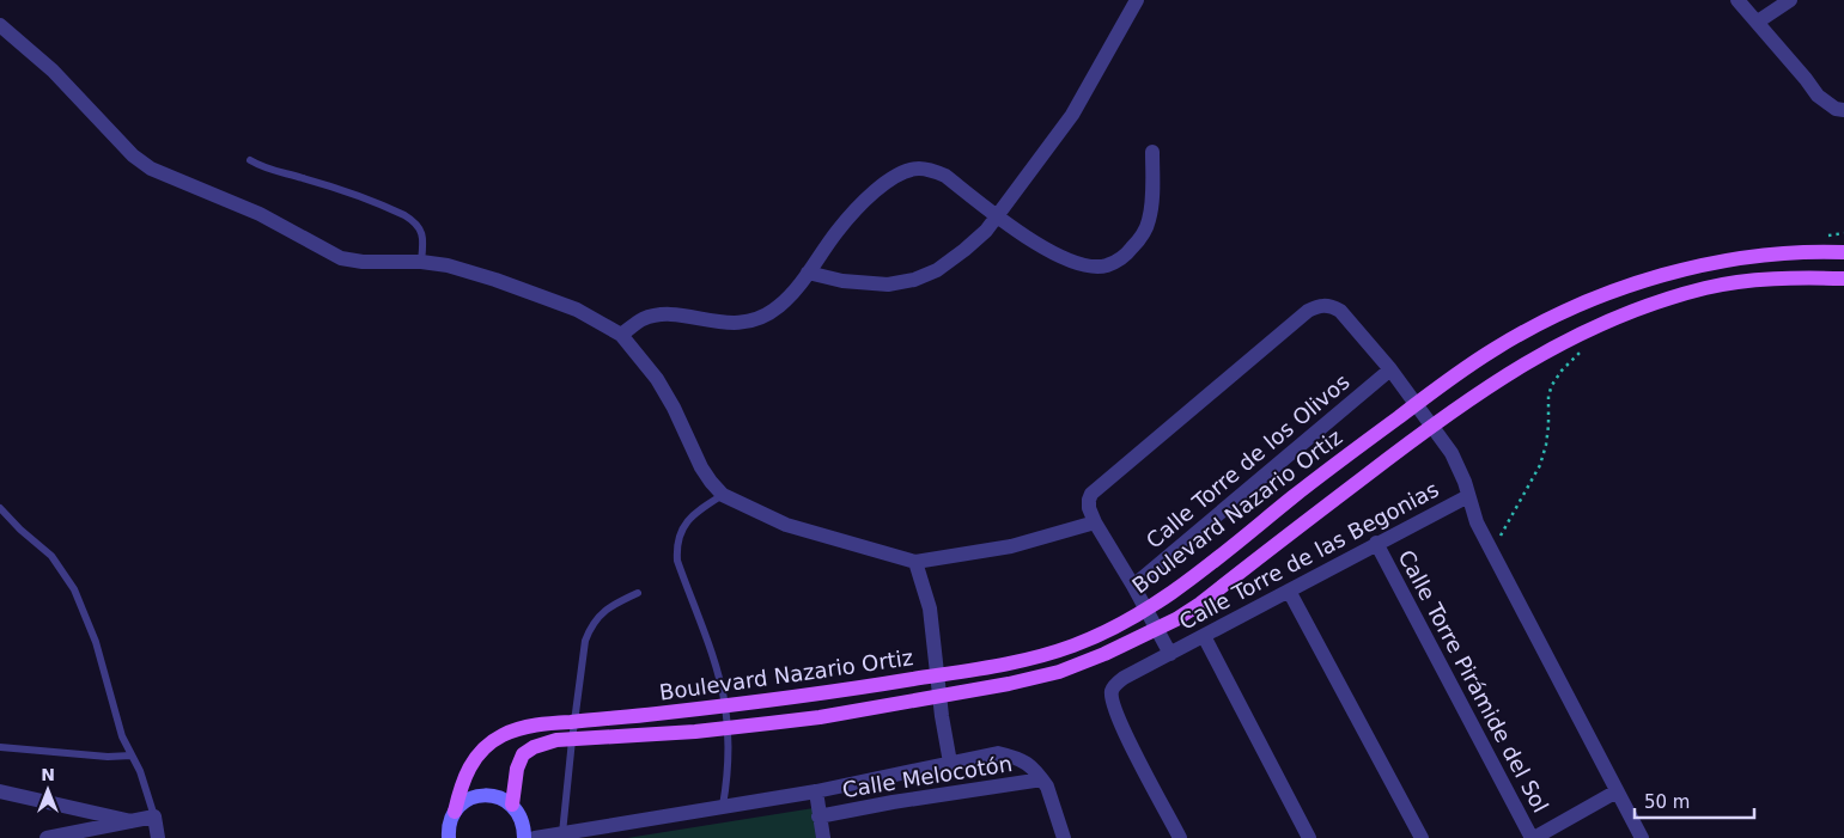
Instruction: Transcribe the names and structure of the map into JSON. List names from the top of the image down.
{
  "streets": {
    "main road": ["Boulevard Nazario Ortiz"],
    "street": [
      "Calle Torre de los Olivos",
      "Calle Torre de las Begonias",
      "Calle Torre Pirámide del Sol",
      "Calle Melocotón"
    ]
  },
  "crossings": [
    ["Calle Torre de las Begonias", "Calle Torre Pirámide del Sol"]
  ],
  "scale_bar": "50 m",
  "north": "top"
}
